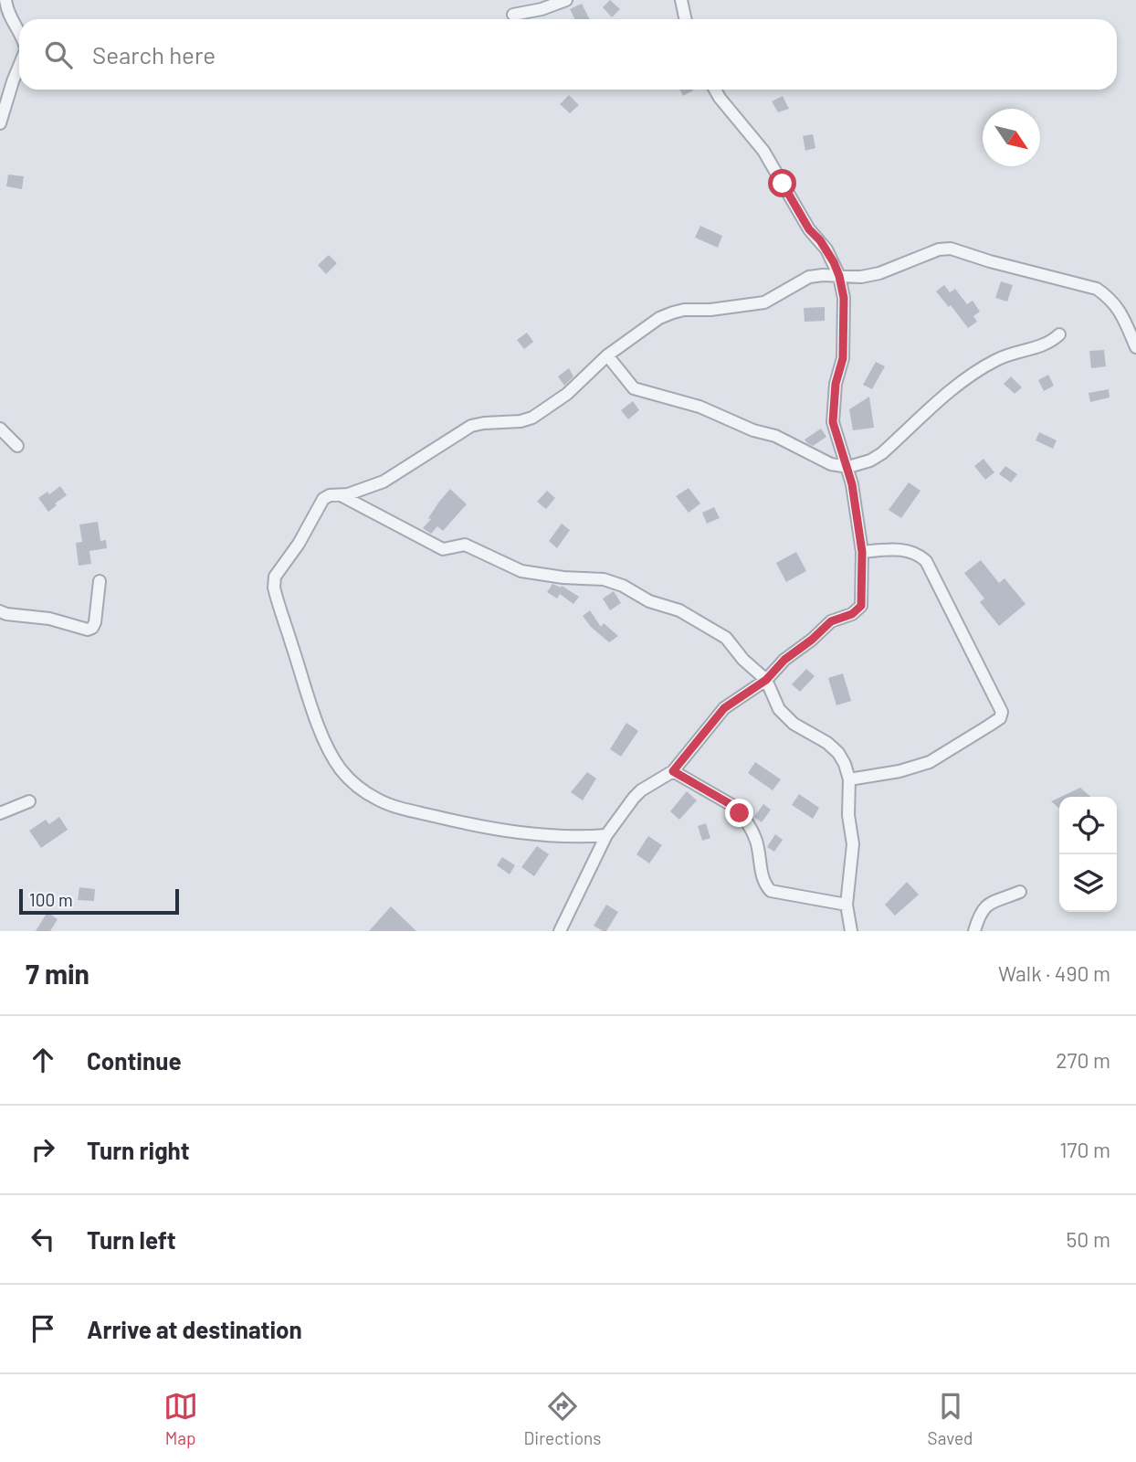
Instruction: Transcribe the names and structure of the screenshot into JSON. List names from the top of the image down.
{
  "scale_bar": "100 m",
  "north": "bottom right",
  "page": {
    "search": "Search here",
    "scale": "100 m",
    "heading": ["7 min", "Walk · 490 m"],
    "list": [
      ["Continue", "270 m"],
      ["Turn right", "170 m"],
      ["Turn left", "50 m"],
      "Arrive at destination"
    ],
    "nav": ["Map", "Directions", "Saved"]
  }
}
